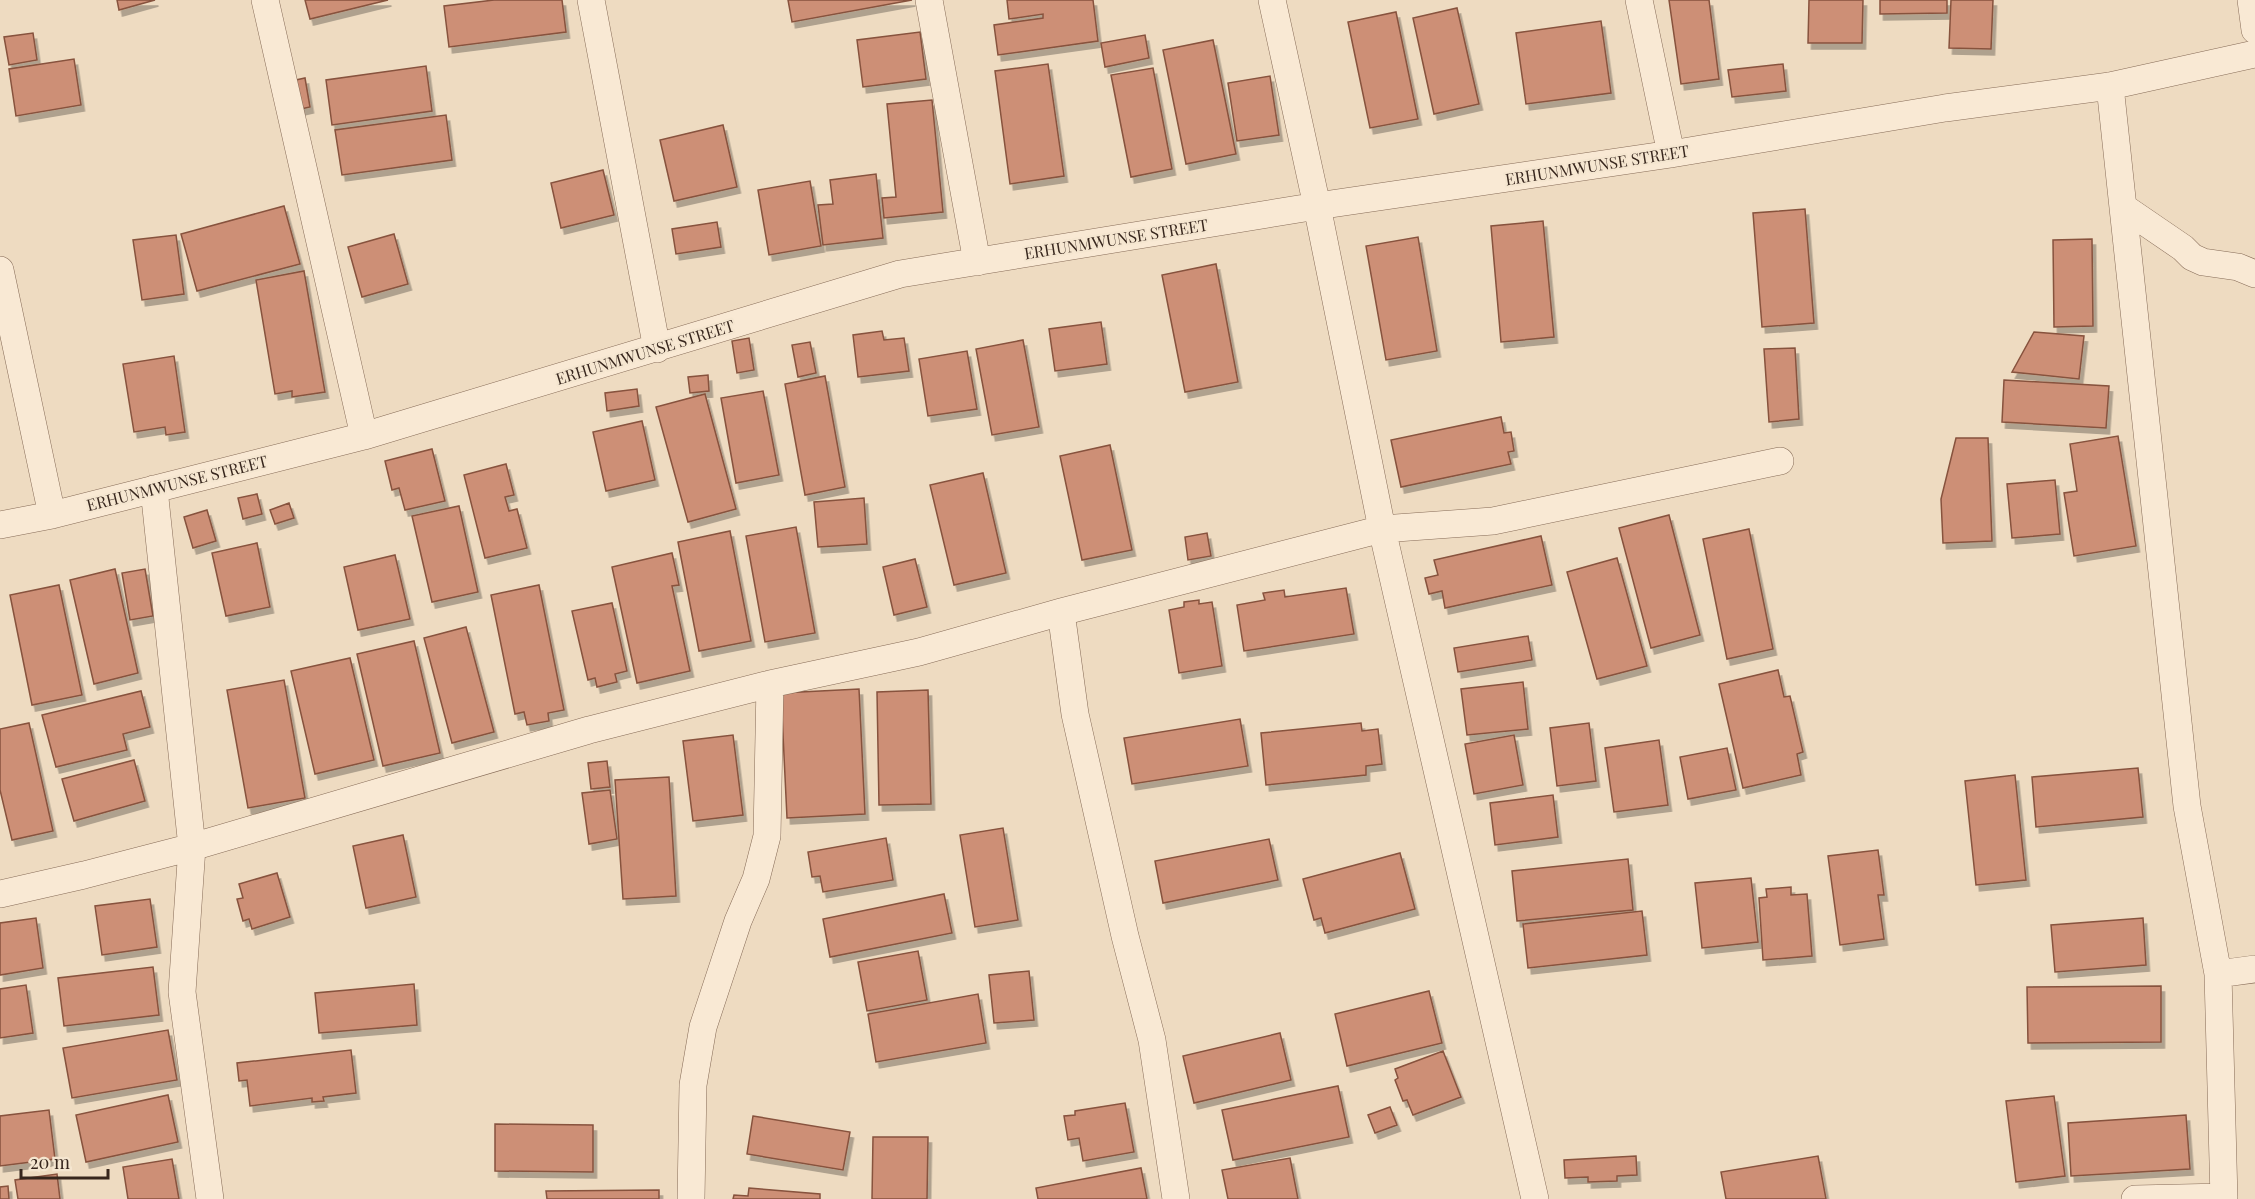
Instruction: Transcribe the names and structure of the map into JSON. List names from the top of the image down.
{
  "streets": {
    "street": ["ERHUNMWUNSE STREET"]
  },
  "scale_bar": "20 m"
}
